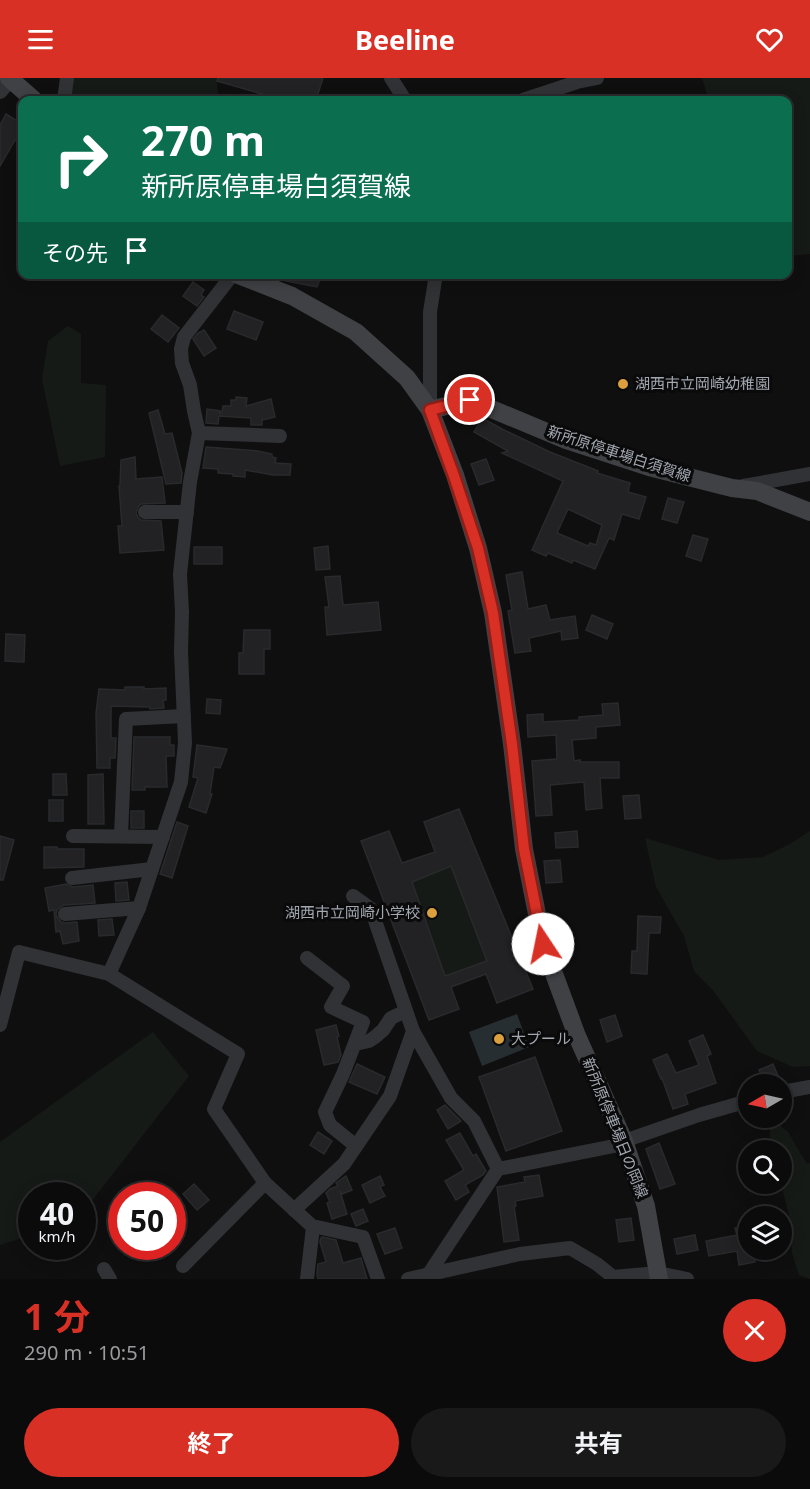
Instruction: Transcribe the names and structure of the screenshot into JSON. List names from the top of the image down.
{
  "streets": {
    "main road": ["新所原停車場白須賀線", "新所原停車場日の岡線"]
  },
  "crossings": [
    ["新所原停車場白須賀線", "新所原停車場日の岡線"]
  ],
  "places": ["湖西市立岡崎幼稚園", "湖西市立岡崎小学校", "大プール"],
  "north": "left",
  "page": {
    "header": "Beeline",
    "turn": ["270 m", "新所原停車場白須賀線"],
    "then": "その先",
    "speed": "40 km/h",
    "limit": "50",
    "heading": ["1 分", "290 m · 10:51"],
    "buttons": ["終了", "共有"]
  }
}
